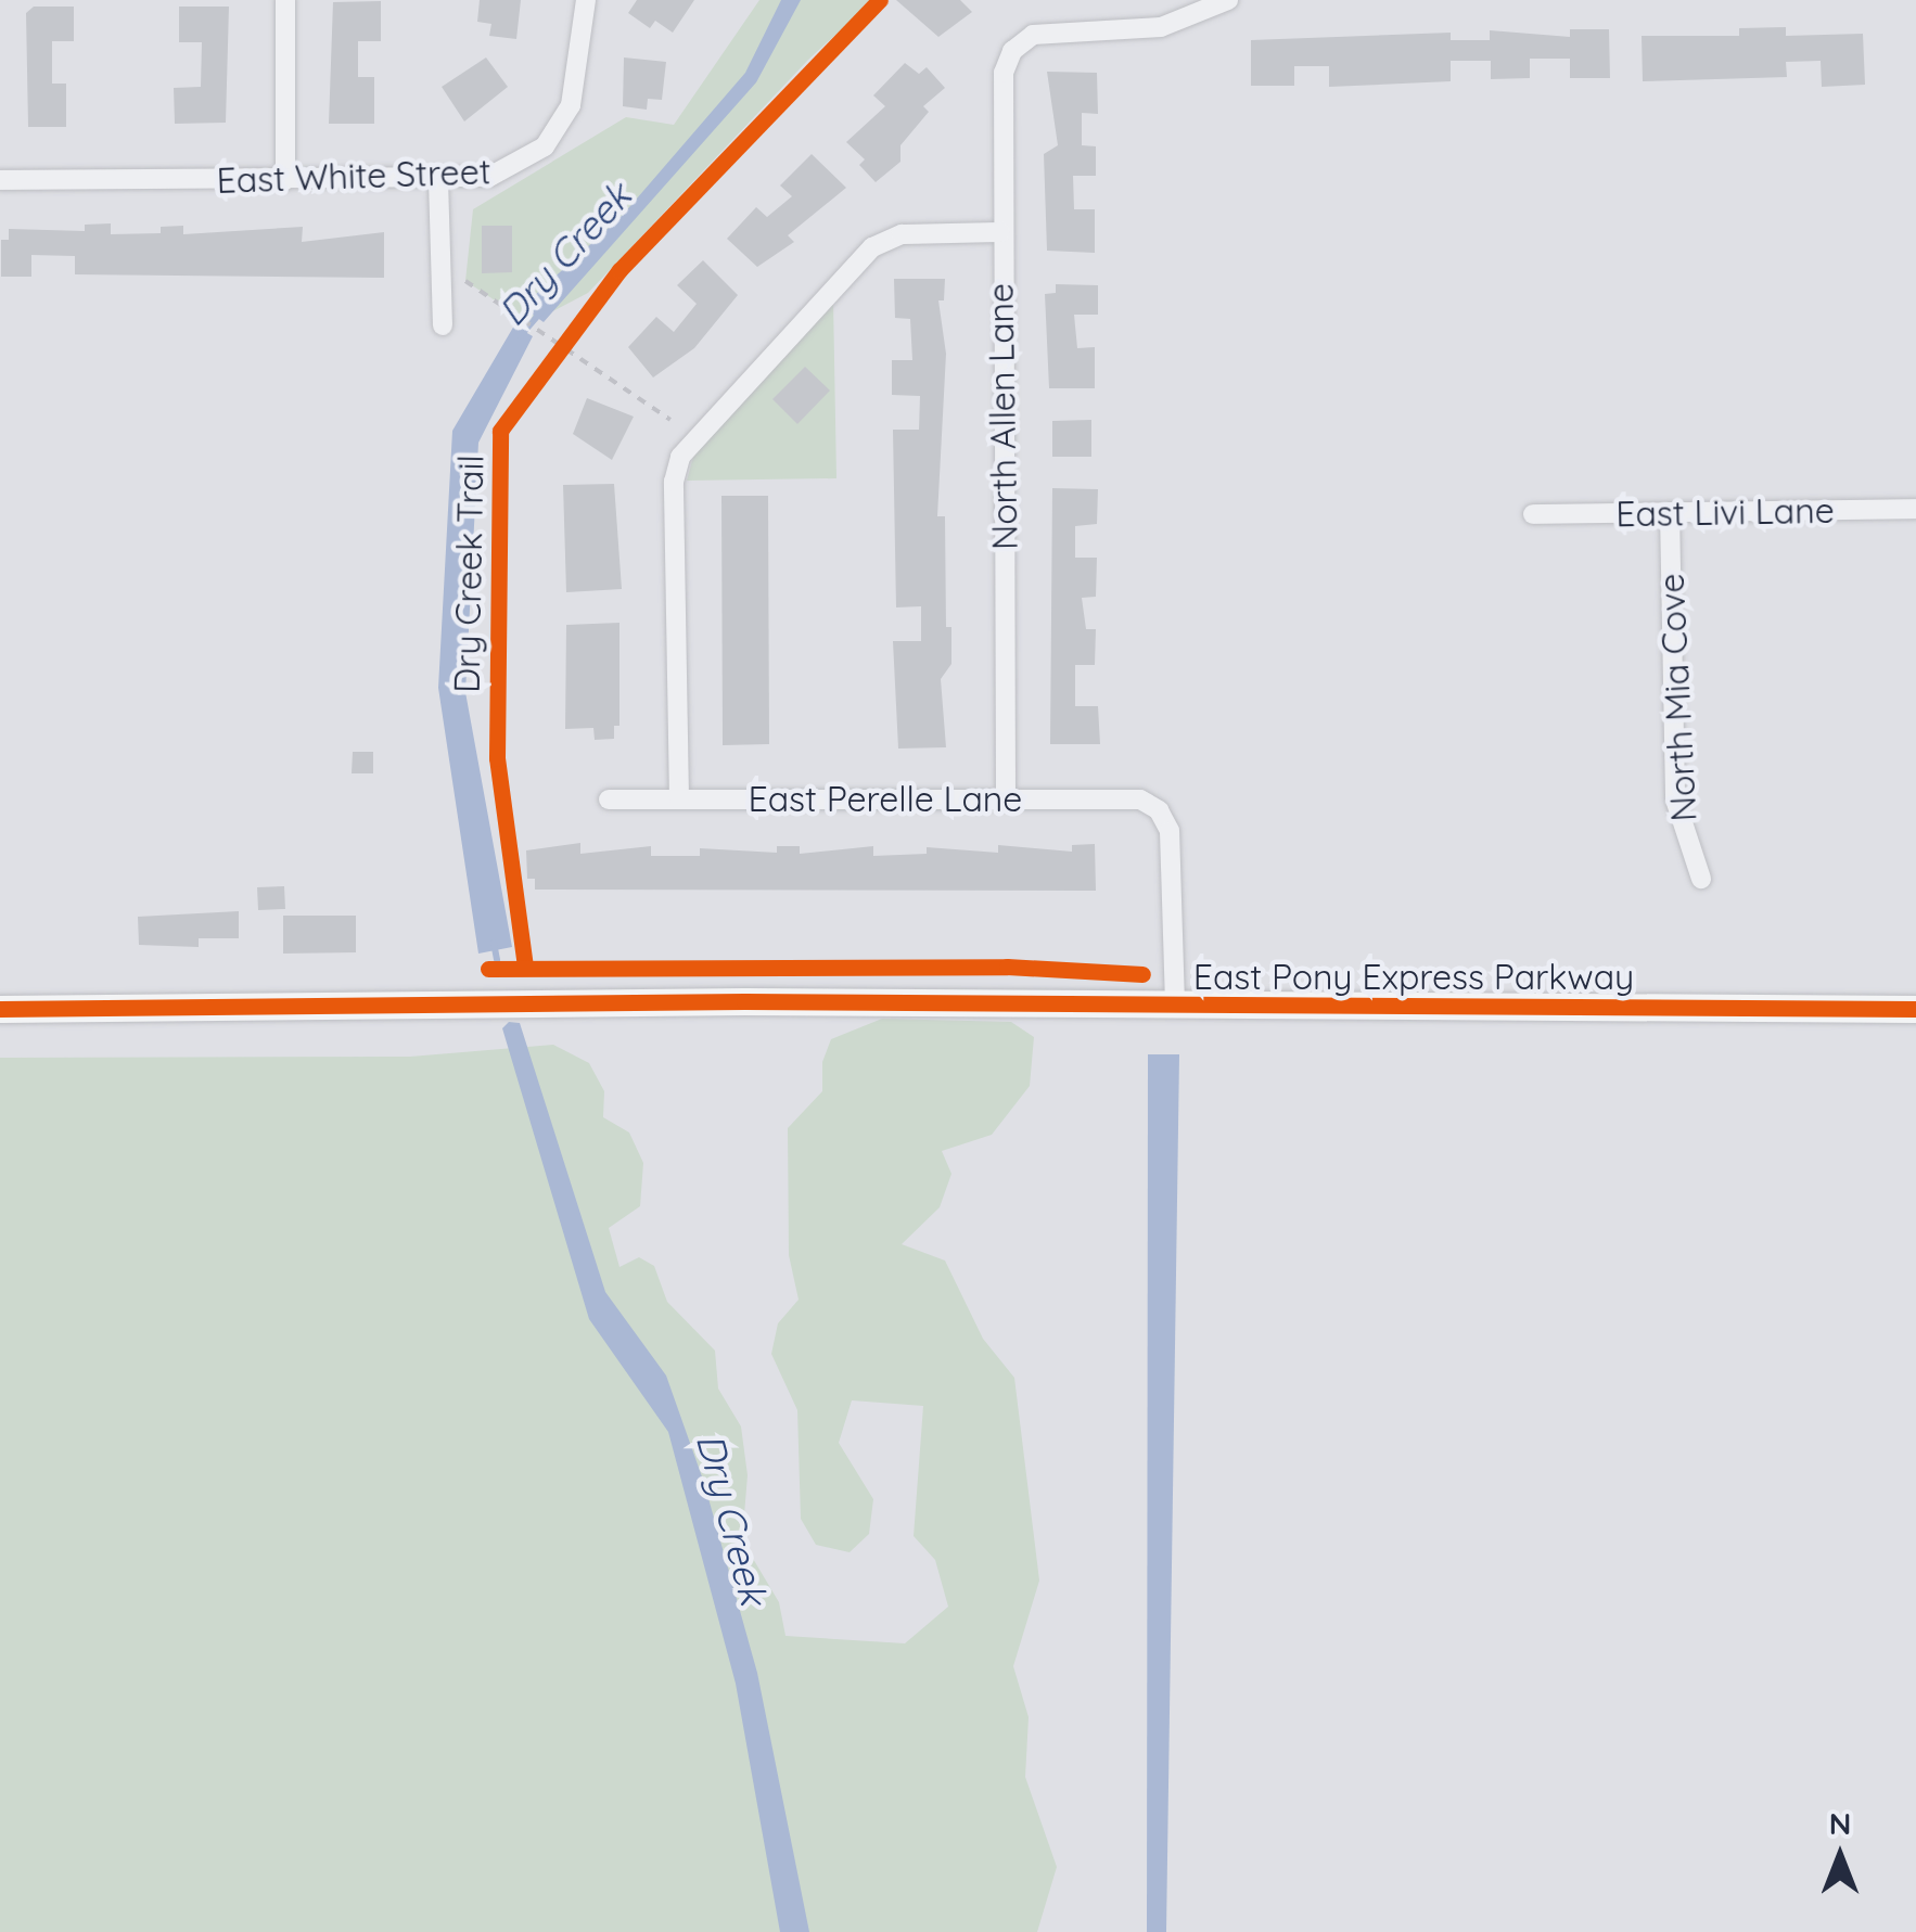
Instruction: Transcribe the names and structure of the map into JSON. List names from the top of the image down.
{
  "streets": {
    "street": [
      "East White Street",
      "North Allen Lane",
      "East Livi Lane",
      "North Mia Cove",
      "East Perelle Lane",
      "East Pony Express Parkway"
    ],
    "cycle path": ["Dry Creek Trail"]
  },
  "crossings": [
    ["North Allen Lane", "East Perelle Lane"],
    ["East Livi Lane", "North Mia Cove"],
    ["East Perelle Lane", "East Pony Express Parkway"]
  ],
  "water": ["Dry Creek"],
  "north": "top"
}
